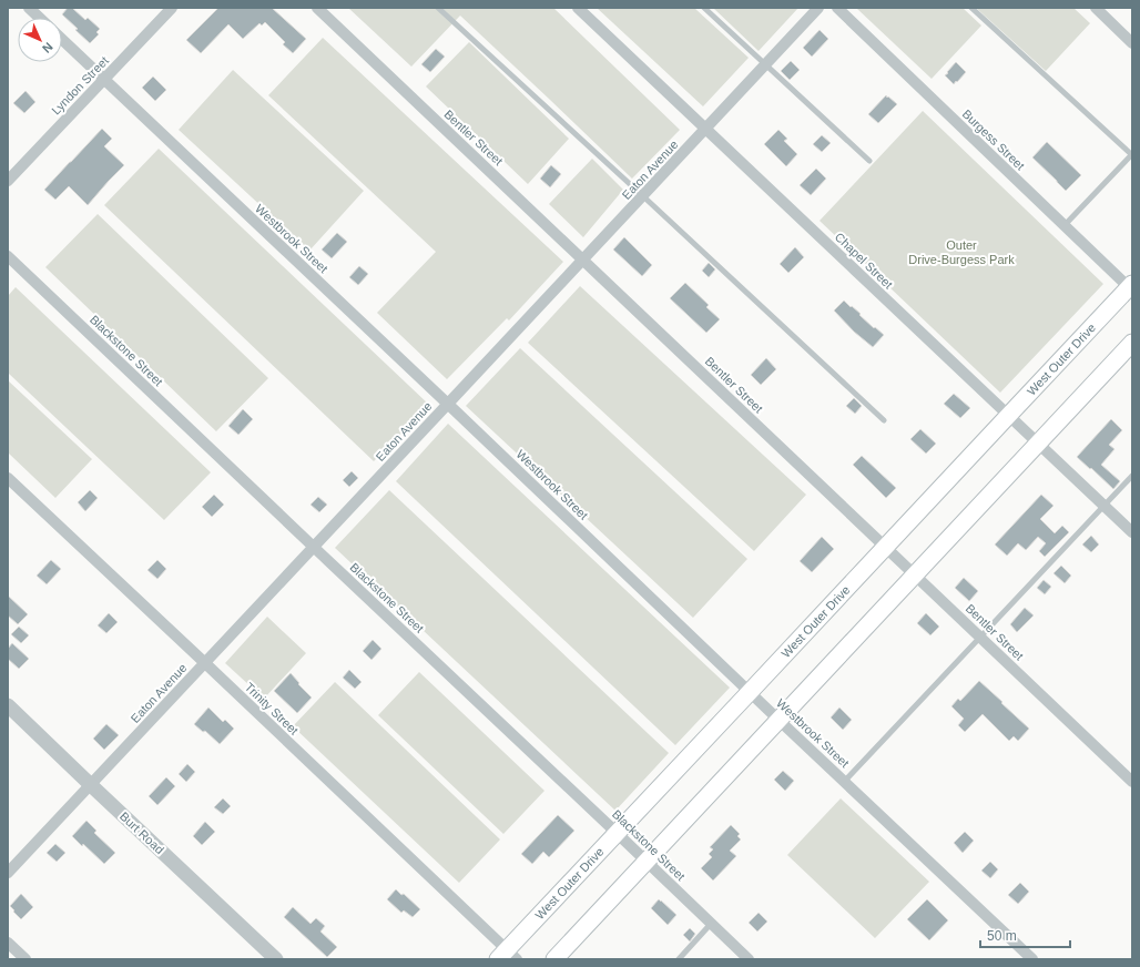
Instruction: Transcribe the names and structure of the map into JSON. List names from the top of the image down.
{
  "streets": {
    "main road": ["West Outer Drive"],
    "street": [
      "Lyndon Street",
      "Bentler Street",
      "Burgess Street",
      "Eaton Avenue",
      "Westbrook Street",
      "Chapel Street",
      "Blackstone Street",
      "Trinity Street",
      "Burt Road"
    ]
  },
  "crossings": [
    ["Lyndon Street", "Westbrook Street"],
    ["Bentler Street", "Eaton Avenue"],
    ["Bentler Street", "West Outer Drive"],
    ["Burgess Street", "West Outer Drive"],
    ["Eaton Avenue", "Westbrook Street"],
    ["Eaton Avenue", "Chapel Street"],
    ["Eaton Avenue", "Blackstone Street"],
    ["Eaton Avenue", "Trinity Street"],
    ["Eaton Avenue", "Burt Road"],
    ["Westbrook Street", "West Outer Drive"],
    ["Chapel Street", "West Outer Drive"],
    ["Blackstone Street", "West Outer Drive"],
    ["West Outer Drive", "Trinity Street"]
  ],
  "parks": ["Outer Drive-Burgess Park"],
  "scale_bar": "50 m",
  "north": "bottom right"
}
